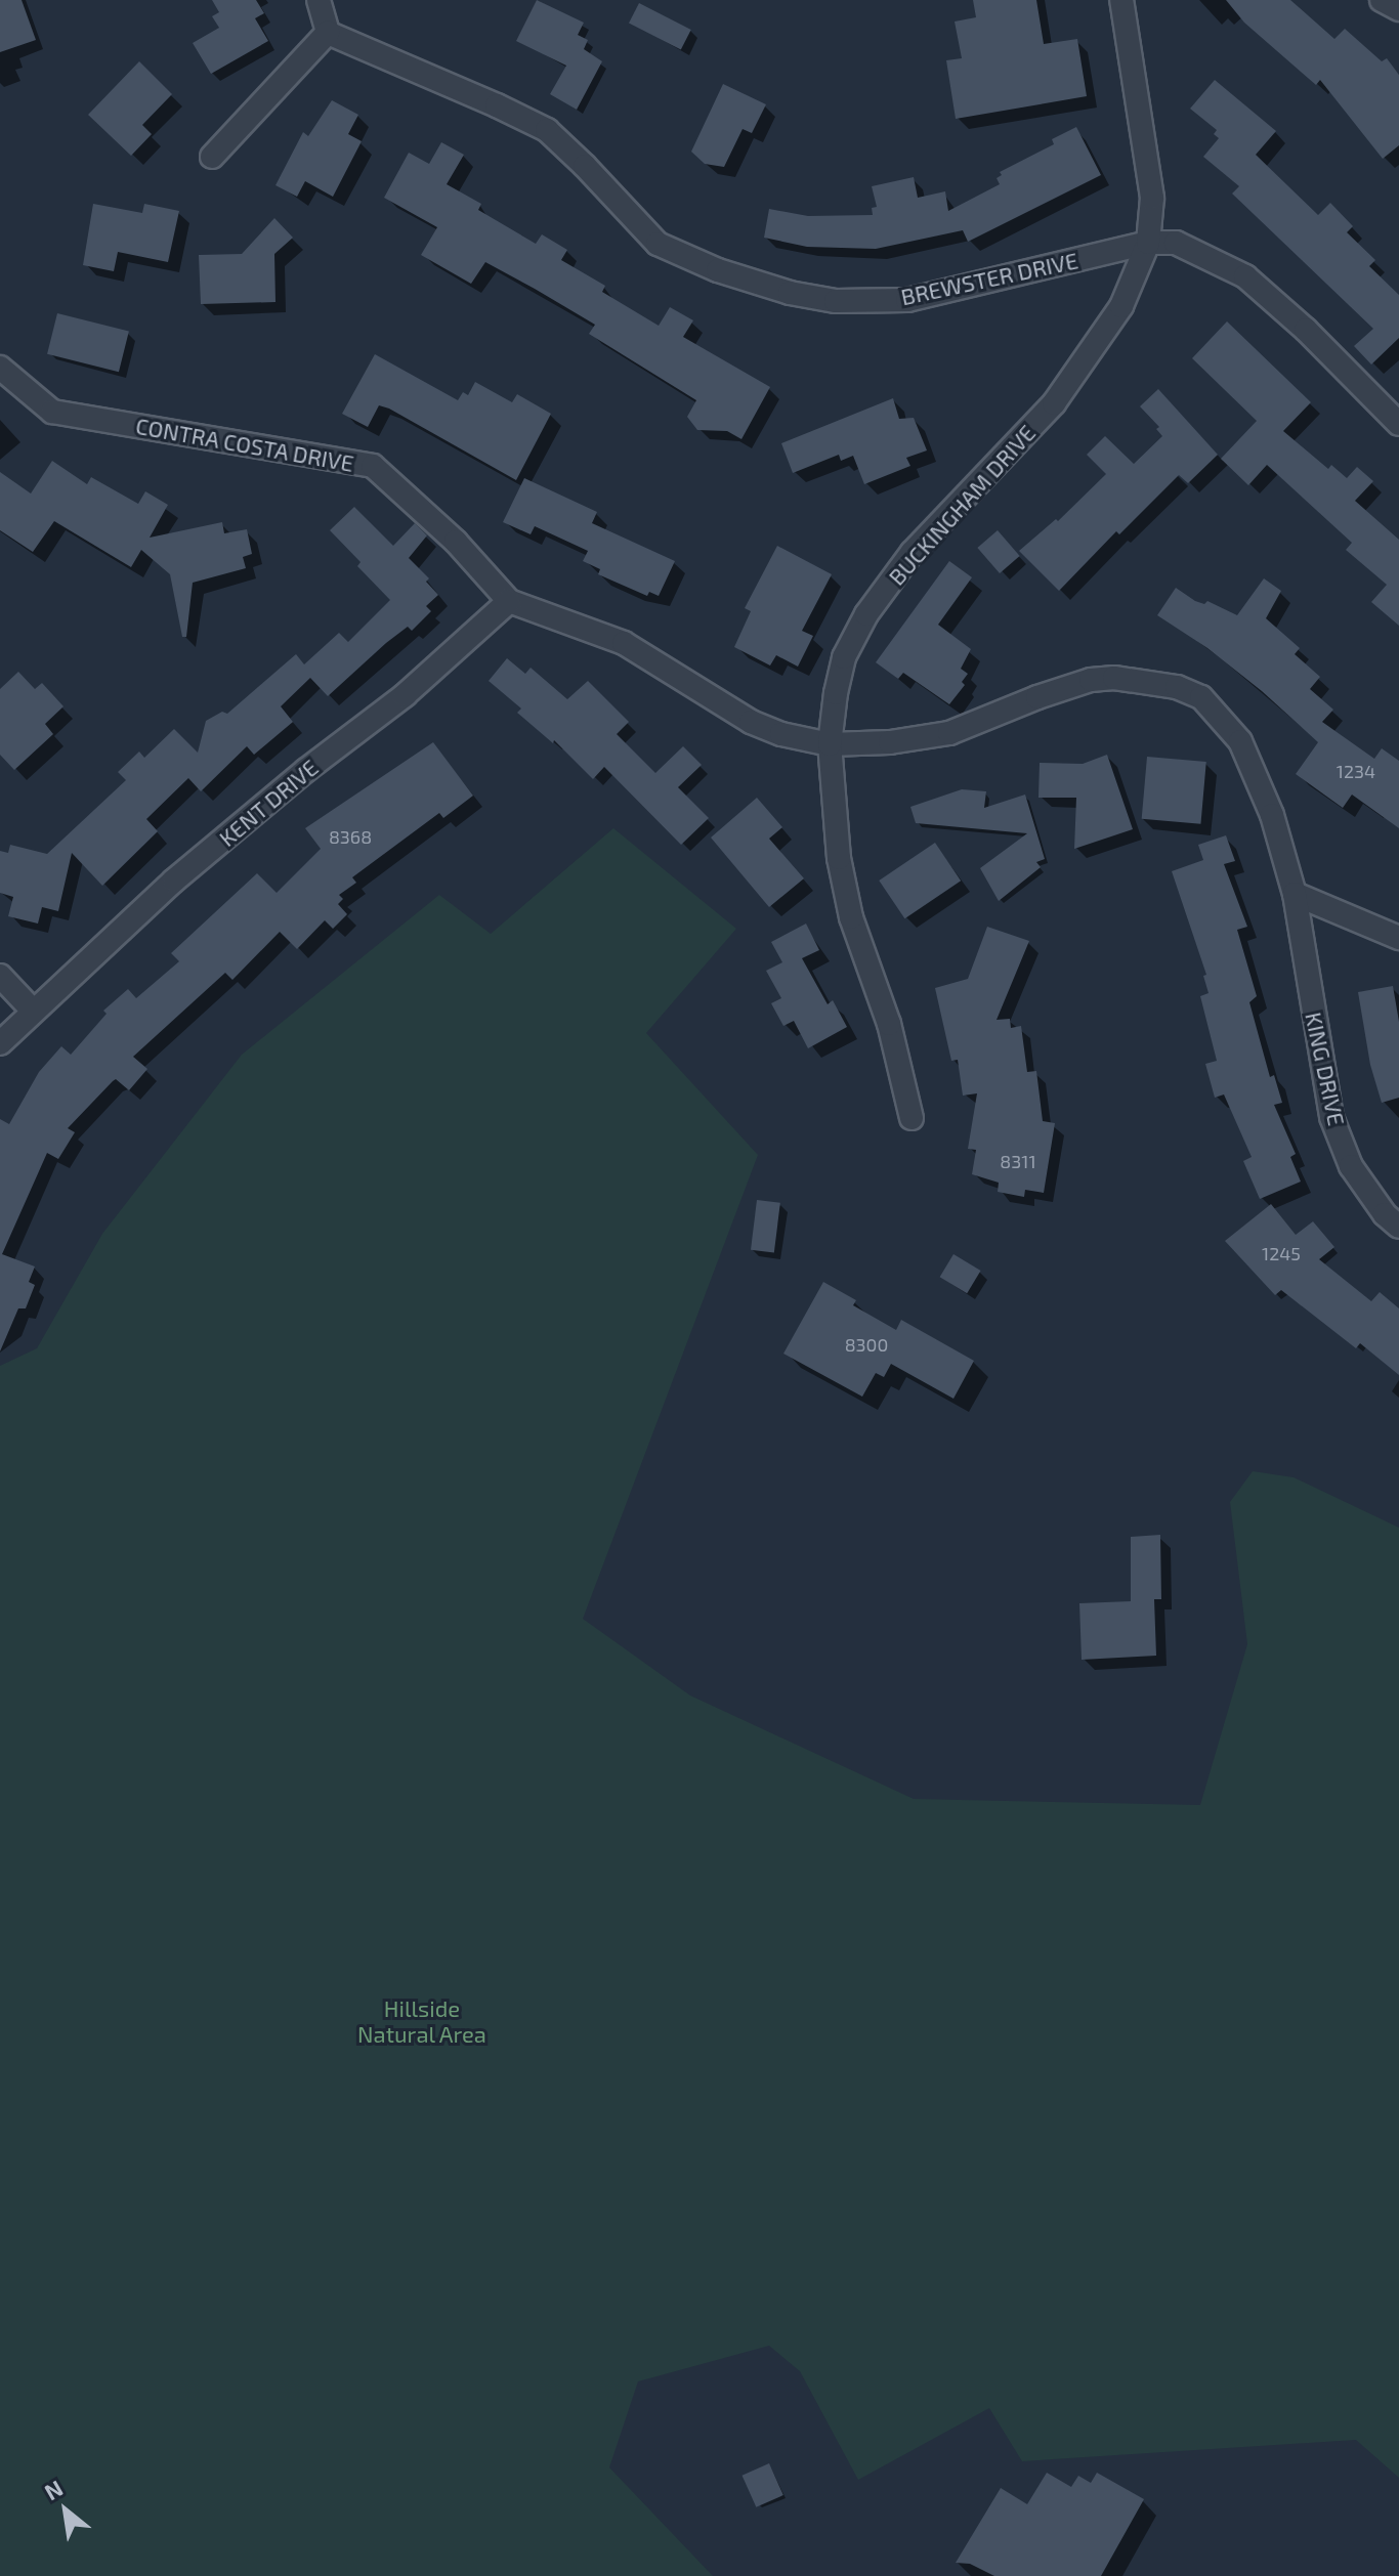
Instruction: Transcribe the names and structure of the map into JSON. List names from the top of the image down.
{
  "streets": {
    "street": [
      "BREWSTER DRIVE",
      "CONTRA COSTA DRIVE",
      "BUCKINGHAM DRIVE",
      "KENT DRIVE",
      "KING DRIVE"
    ]
  },
  "crossings": [
    ["BREWSTER DRIVE", "BUCKINGHAM DRIVE"],
    ["CONTRA COSTA DRIVE", "BUCKINGHAM DRIVE"],
    ["CONTRA COSTA DRIVE", "KENT DRIVE"],
    ["CONTRA COSTA DRIVE", "KING DRIVE"]
  ],
  "parks": ["Hillside Natural Area"],
  "house_numbers": [
    "1234",
    "8368",
    "8311",
    "1245",
    "8300"
  ],
  "north": "top left"
}
